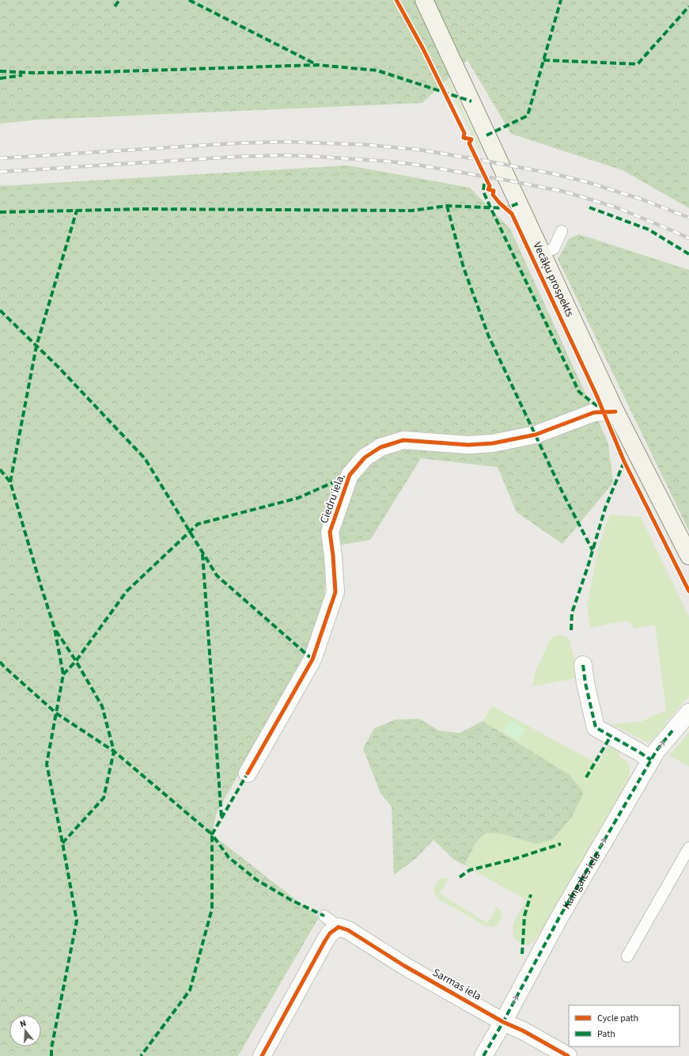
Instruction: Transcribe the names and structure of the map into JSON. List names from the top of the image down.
{
  "streets": {
    "main road": ["Vecāķu prospekts"],
    "street": ["Ciedru iela", "Kalngales iela", "Sarmas iela"]
  },
  "crossings": [
    ["Vecāķu prospekts", "Ciedru iela"],
    ["Kalngales iela", "Sarmas iela"]
  ],
  "one_way": ["Kalngales iela"],
  "legend": ["Cycle path", "Path"],
  "north": "top"
}
